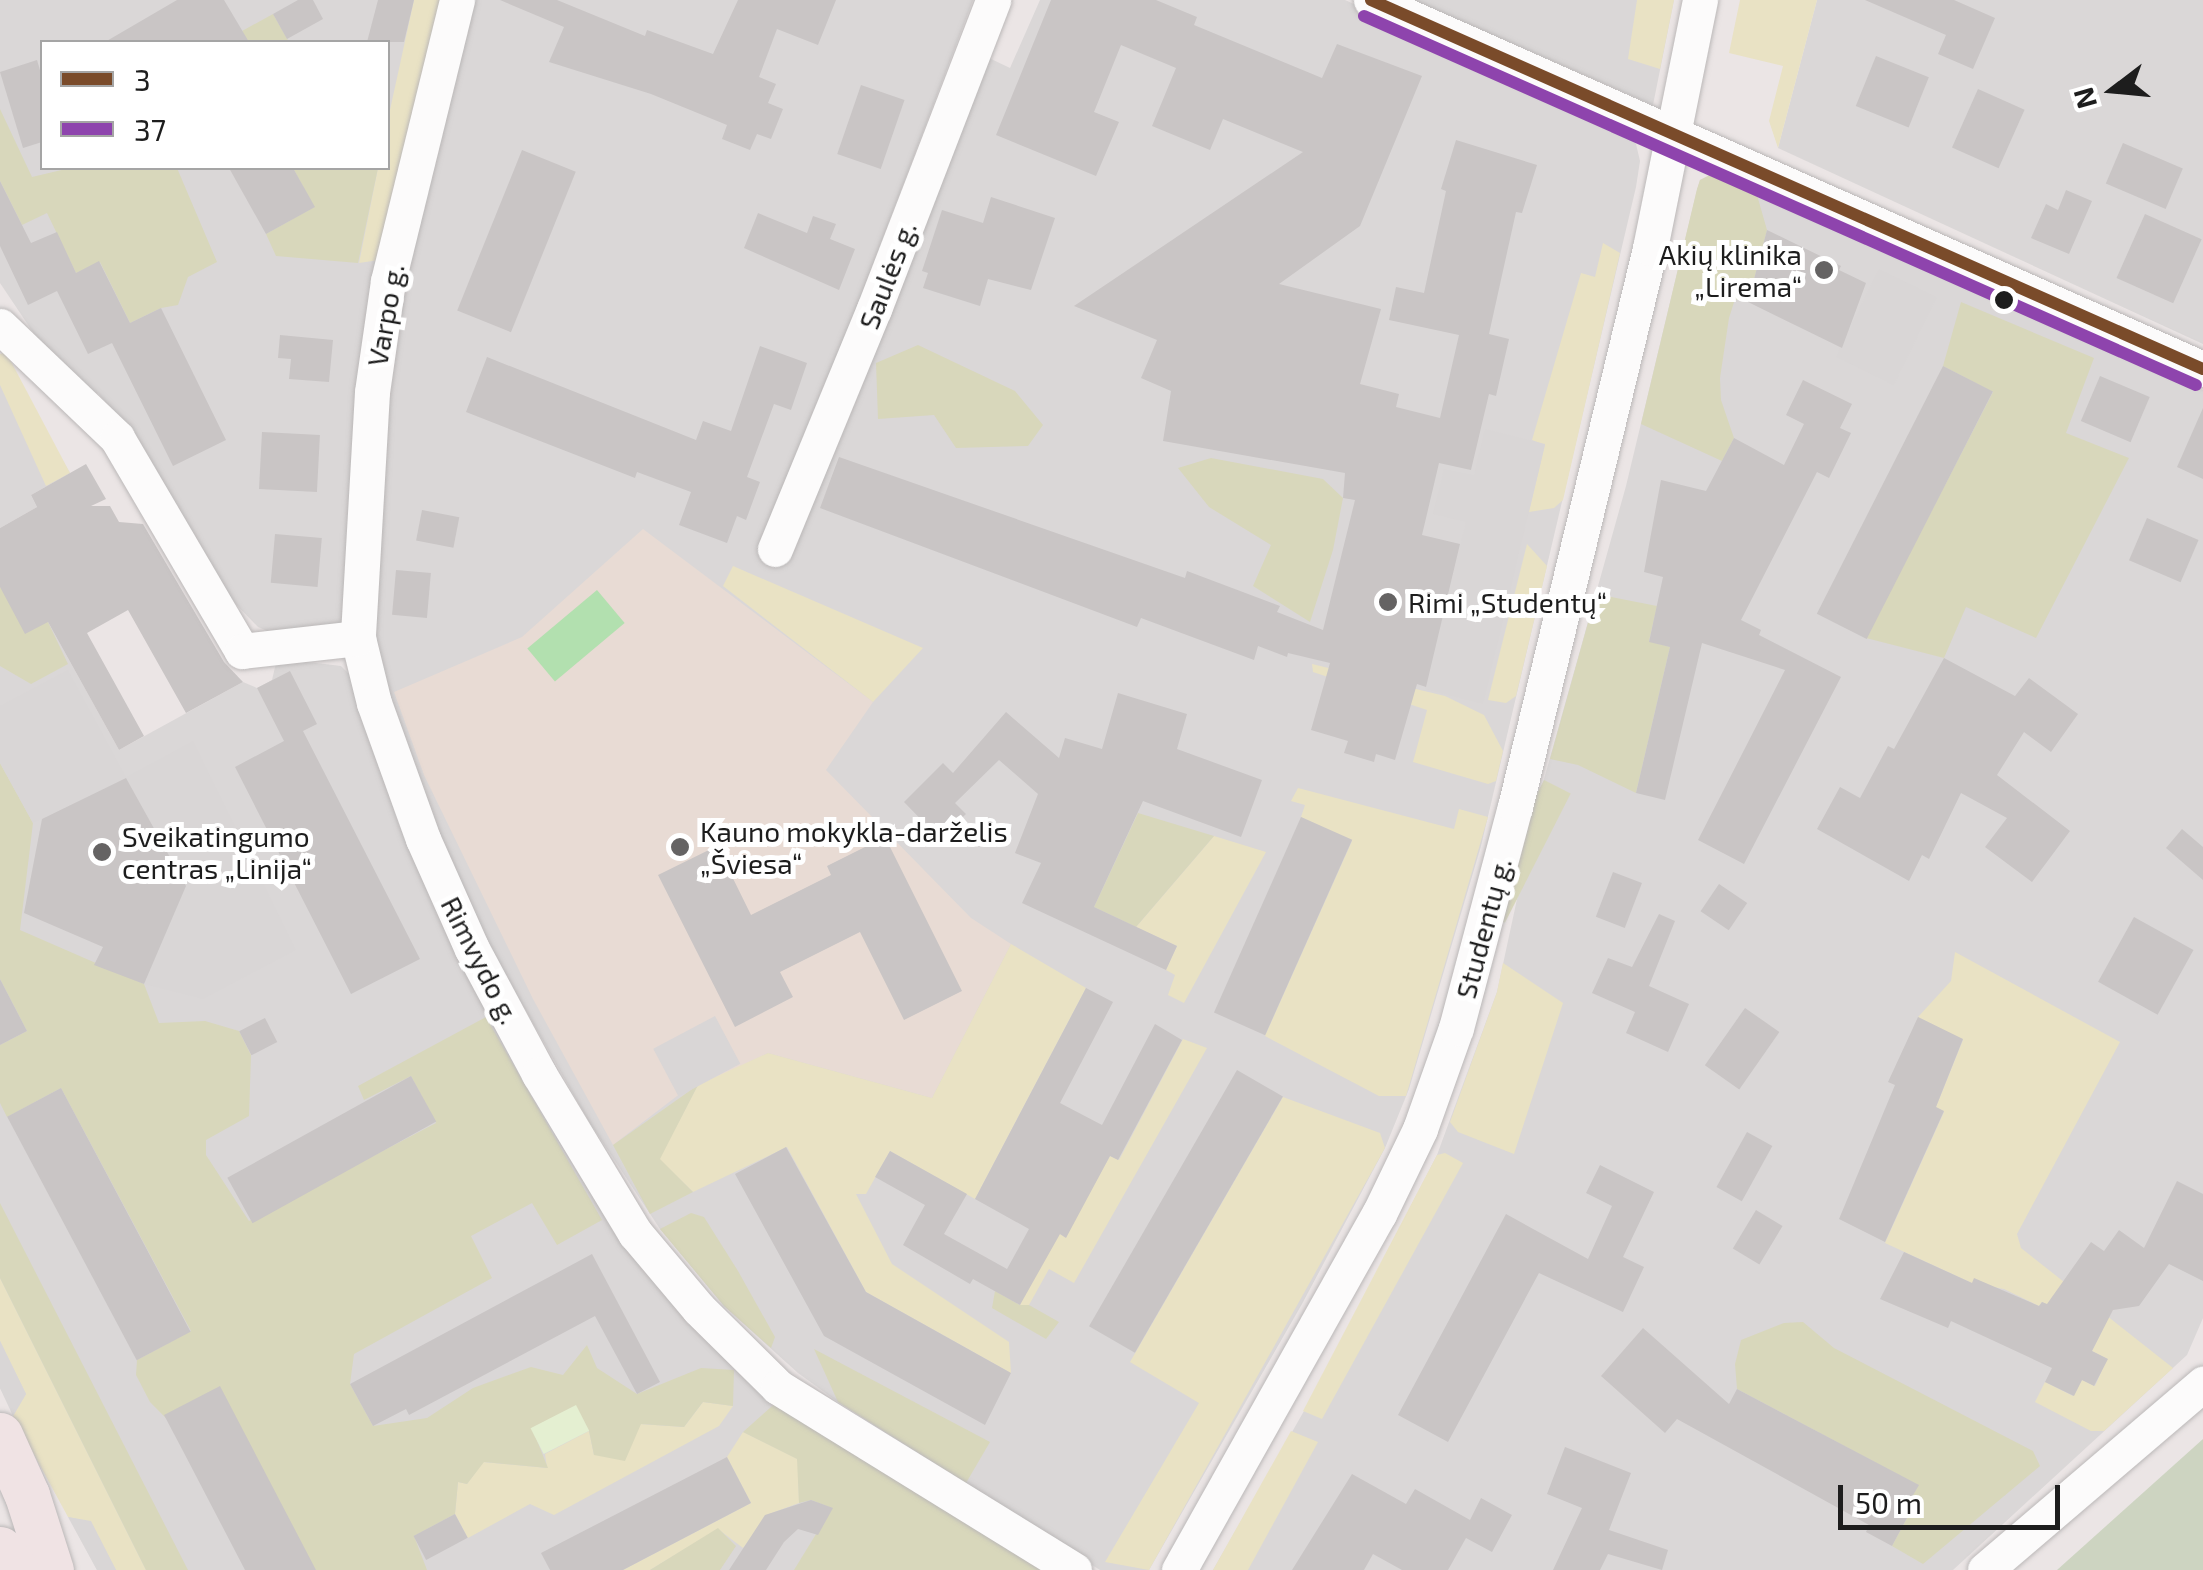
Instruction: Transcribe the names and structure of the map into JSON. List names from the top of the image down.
{
  "streets": {
    "street": [
      "Saulės g.",
      "Varpo g.",
      "Studentų g.",
      "Rimvydo g."
    ]
  },
  "crossings": [
    ["Varpo g.", "Rimvydo g."]
  ],
  "places": [
    "Akių klinika „Lirema“",
    "Rimi „Studentų“",
    "Kauno mokykla-darželis „Šviesa“",
    "Sveikatingumo centras „Linija“"
  ],
  "lines": ["transit line 3", "transit line 37"],
  "legend": ["3", "37"],
  "scale_bar": "50 m",
  "north": "left"
}
